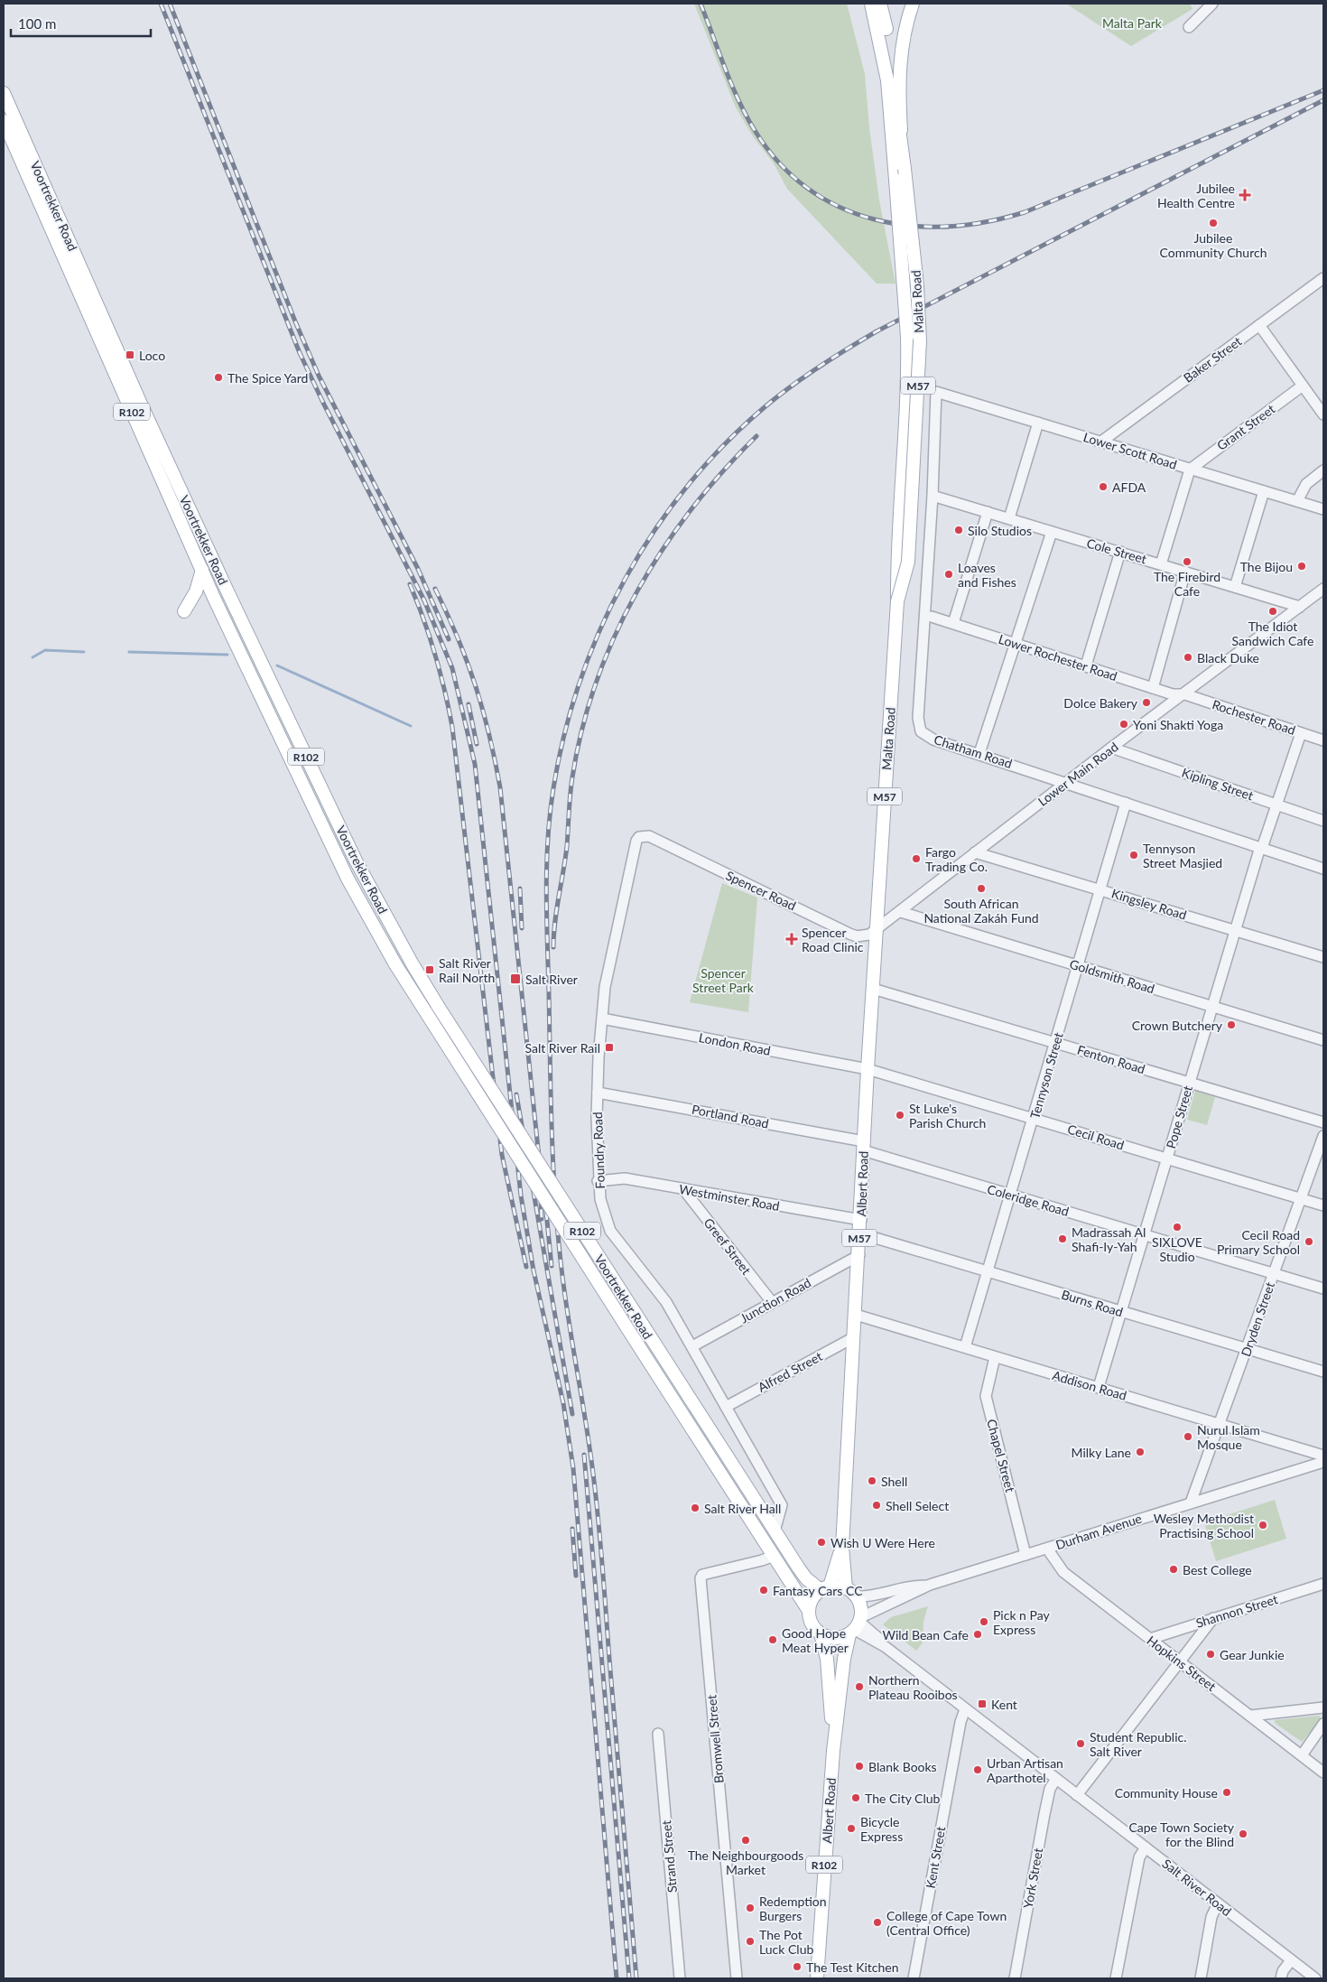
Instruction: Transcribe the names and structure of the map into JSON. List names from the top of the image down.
{
  "streets": {
    "main road": [
      "Voortrekker Road",
      "Malta Road",
      "M57",
      "R102",
      "Albert Road"
    ],
    "street": [
      "Baker Street",
      "Grant Street",
      "Lower Scott Road",
      "Cole Street",
      "Lower Rochester Road",
      "Rochester Road",
      "Chatham Road",
      "Lower Main Road",
      "Kipling Street",
      "Spencer Road",
      "Kingsley Road",
      "Goldsmith Road",
      "London Road",
      "Fenton Road",
      "Tennyson Street",
      "Portland Road",
      "Pope Street",
      "Cecil Road",
      "Foundry Road",
      "Westminster Road",
      "Coleridge Road",
      "Greef Street",
      "Junction Road",
      "Burns Road",
      "Dryden Street",
      "Alfred Street",
      "Addison Road",
      "Chapel Street",
      "Durham Avenue",
      "Shannon Street",
      "Hopkins Street",
      "Bromwell Street",
      "Strand Street",
      "Kent Street",
      "York Street",
      "Salt River Road"
    ]
  },
  "crossings": [
    ["Voortrekker Road", "R102"],
    ["Voortrekker Road", "Foundry Road"],
    ["Voortrekker Road", "Albert Road"],
    ["Voortrekker Road", "Durham Avenue"],
    ["Voortrekker Road", "Bromwell Street"],
    ["Voortrekker Road", "Salt River Road"],
    ["Malta Road", "Lower Main Road"],
    ["Malta Road", "Spencer Road"],
    ["Malta Road", "Albert Road"],
    ["Baker Street", "Lower Scott Road"],
    ["R102", "Albert Road"],
    ["R102", "Durham Avenue"],
    ["R102", "Salt River Road"],
    ["Grant Street", "Lower Scott Road"],
    ["Lower Scott Road", "Chatham Road"],
    ["Cole Street", "Chatham Road"],
    ["Cole Street", "Lower Main Road"],
    ["Lower Rochester Road", "Rochester Road"],
    ["Lower Rochester Road", "Lower Main Road"],
    ["Rochester Road", "Lower Main Road"],
    ["Rochester Road", "Pope Street"],
    ["Chatham Road", "Lower Main Road"],
    ["Chatham Road", "Tennyson Street"],
    ["Chatham Road", "Pope Street"],
    ["Lower Main Road", "Kipling Street"],
    ["Lower Main Road", "Spencer Road"],
    ["Lower Main Road", "Kingsley Road"],
    ["Lower Main Road", "Goldsmith Road"],
    ["Lower Main Road", "Albert Road"],
    ["Kipling Street", "Pope Street"],
    ["Spencer Road", "Foundry Road"],
    ["Spencer Road", "Albert Road"],
    ["Kingsley Road", "Tennyson Street"],
    ["Kingsley Road", "Pope Street"],
    ["Goldsmith Road", "Tennyson Street"],
    ["Goldsmith Road", "Pope Street"],
    ["London Road", "Cecil Road"],
    ["London Road", "Foundry Road"],
    ["London Road", "Albert Road"],
    ["Fenton Road", "Tennyson Street"],
    ["Fenton Road", "Pope Street"],
    ["Fenton Road", "Albert Road"],
    ["Tennyson Street", "Cecil Road"],
    ["Tennyson Street", "Coleridge Road"],
    ["Tennyson Street", "Burns Road"],
    ["Tennyson Street", "Addison Road"],
    ["Portland Road", "Foundry Road"],
    ["Portland Road", "Albert Road"],
    ["Portland Road", "Coleridge Road"],
    ["Pope Street", "Cecil Road"],
    ["Pope Street", "Coleridge Road"],
    ["Pope Street", "Burns Road"],
    ["Pope Street", "Addison Road"],
    ["Cecil Road", "Albert Road"],
    ["Cecil Road", "Dryden Street"],
    ["Foundry Road", "Westminster Road"],
    ["Foundry Road", "Junction Road"],
    ["Foundry Road", "Alfred Street"],
    ["Albert Road", "Westminster Road"],
    ["Albert Road", "Coleridge Road"],
    ["Albert Road", "Junction Road"],
    ["Albert Road", "Burns Road"],
    ["Albert Road", "Alfred Street"],
    ["Albert Road", "Addison Road"],
    ["Albert Road", "Durham Avenue"],
    ["Albert Road", "Salt River Road"],
    ["Westminster Road", "Greef Street"],
    ["Coleridge Road", "Dryden Street"],
    ["Greef Street", "Junction Road"],
    ["Burns Road", "Dryden Street"],
    ["Dryden Street", "Addison Road"],
    ["Dryden Street", "Durham Avenue"],
    ["Addison Road", "Chapel Street"],
    ["Chapel Street", "Durham Avenue"],
    ["Durham Avenue", "Hopkins Street"],
    ["Durham Avenue", "Salt River Road"],
    ["Shannon Street", "Hopkins Street"],
    ["Kent Street", "Salt River Road"],
    ["York Street", "Salt River Road"]
  ],
  "parks": ["Malta Park", "Spencer Street Park"],
  "places": {
    "health": ["Jubilee Health Centre", "Spencer Road Clinic"],
    "other": [
      "Jubilee Community Church",
      "The Spice Yard",
      "AFDA",
      "Silo Studios",
      "The Firebird Cafe",
      "The Bijou",
      "Loaves and Fishes",
      "The Idiot Sandwich Cafe",
      "Black Duke",
      "Dolce Bakery",
      "Yoni Shakti Yoga",
      "Tennyson Street Masjied",
      "Fargo Trading Co.",
      "South African National Zakáh Fund",
      "Crown Butchery",
      "St Luke's Parish Church",
      "SIXLOVE Studio",
      "Madrassah Al Shafi-Iy-Yah",
      "Cecil Road Primary School",
      "Nurul Islam Mosque",
      "Milky Lane",
      "Shell",
      "Shell Select",
      "Salt River Hall",
      "Wesley Methodist Practising School",
      "Wish U Were Here",
      "Best College",
      "Fantasy Cars CC",
      "Pick n Pay Express",
      "Wild Bean Cafe",
      "Good Hope Meat Hyper",
      "Gear Junkie",
      "Northern Plateau Rooibos",
      "Student Republic. Salt River",
      "Blank Books",
      "Urban Artisan Aparthotel",
      "Community House",
      "The City Club",
      "Bicycle Express",
      "Cape Town Society for the Blind",
      "The Neighbourgoods Market",
      "Redemption Burgers",
      "College of Cape Town (Central Office)",
      "The Pot Luck Club",
      "The Test Kitchen"
    ],
    "transit": [
      "Loco",
      "Salt River Rail North",
      "Salt River",
      "Salt River Rail",
      "Kent"
    ]
  },
  "scale_bar": "100 m"
}
